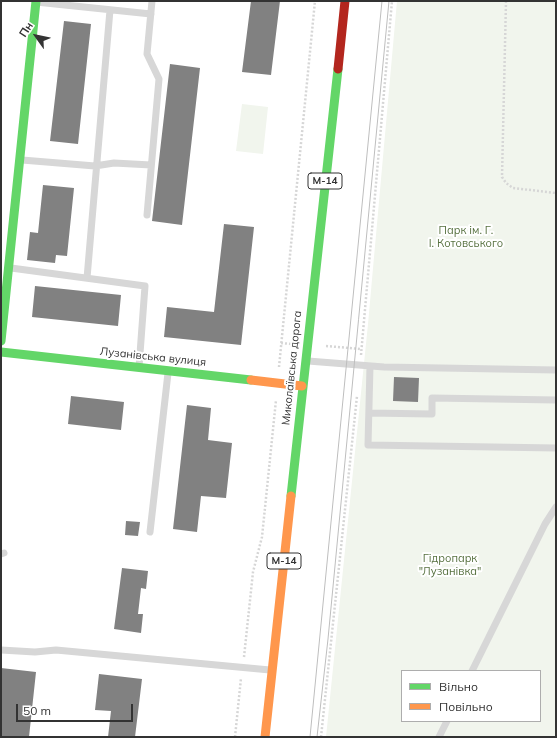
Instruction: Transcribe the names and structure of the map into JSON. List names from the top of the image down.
{
  "streets": {
    "main road": ["М-14", "Лузанівська вулиця", "Миколаївська дорога"]
  },
  "crossings": [
    ["Лузанівська вулиця", "Миколаївська дорога"]
  ],
  "parks": ["Парк ім. Г. І. Котовського", "Гідропарк \"Лузанівка\""],
  "legend": ["Вільно", "Повільно"],
  "scale_bar": "50 m",
  "north": "top left"
}
